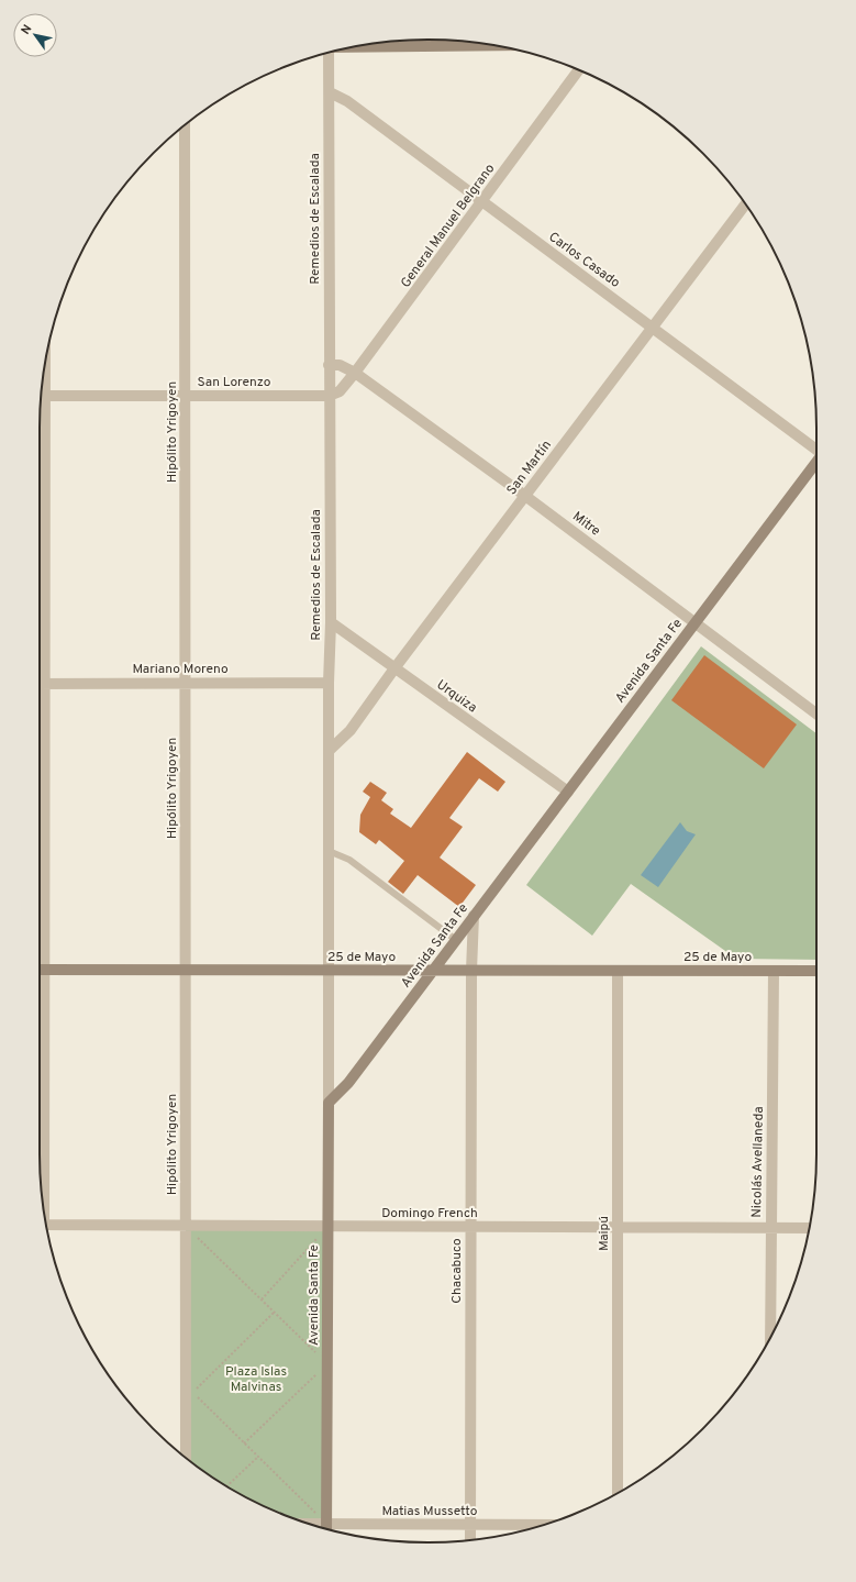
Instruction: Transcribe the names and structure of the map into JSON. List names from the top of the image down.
{
  "streets": {
    "street": [
      "Remedios de Escalada",
      "General Manuel Belgrano",
      "Carlos Casado",
      "San Lorenzo",
      "Hipólito Yrigoyen",
      "San Martín",
      "Mitre",
      "Avenida Santa Fe",
      "Mariano Moreno",
      "Urquiza",
      "25 de Mayo",
      "Nicolás Avellaneda",
      "Domingo French",
      "Maipú",
      "Chacabuco",
      "Matias Mussetto"
    ]
  },
  "crossings": [
    ["Remedios de Escalada", "General Manuel Belgrano"],
    ["Remedios de Escalada", "Carlos Casado"],
    ["Remedios de Escalada", "San Lorenzo"],
    ["Remedios de Escalada", "San Martín"],
    ["Remedios de Escalada", "Mitre"],
    ["Remedios de Escalada", "Avenida Santa Fe"],
    ["Remedios de Escalada", "Mariano Moreno"],
    ["Remedios de Escalada", "Urquiza"],
    ["Remedios de Escalada", "25 de Mayo"],
    ["General Manuel Belgrano", "Carlos Casado"],
    ["General Manuel Belgrano", "San Lorenzo"],
    ["General Manuel Belgrano", "Mitre"],
    ["Carlos Casado", "San Martín"],
    ["San Lorenzo", "Hipólito Yrigoyen"],
    ["Hipólito Yrigoyen", "Mariano Moreno"],
    ["Hipólito Yrigoyen", "25 de Mayo"],
    ["Hipólito Yrigoyen", "Domingo French"],
    ["San Martín", "Mitre"],
    ["San Martín", "Urquiza"],
    ["Mitre", "Avenida Santa Fe"],
    ["Avenida Santa Fe", "Urquiza"],
    ["Avenida Santa Fe", "25 de Mayo"],
    ["Avenida Santa Fe", "Domingo French"],
    ["Avenida Santa Fe", "Chacabuco"],
    ["Avenida Santa Fe", "Matias Mussetto"],
    ["25 de Mayo", "Nicolás Avellaneda"],
    ["25 de Mayo", "Maipú"],
    ["25 de Mayo", "Chacabuco"],
    ["Nicolás Avellaneda", "Domingo French"],
    ["Domingo French", "Maipú"],
    ["Domingo French", "Chacabuco"],
    ["Chacabuco", "Matias Mussetto"]
  ],
  "parks": ["Plaza Islas Malvinas"],
  "north": "top left"
}
